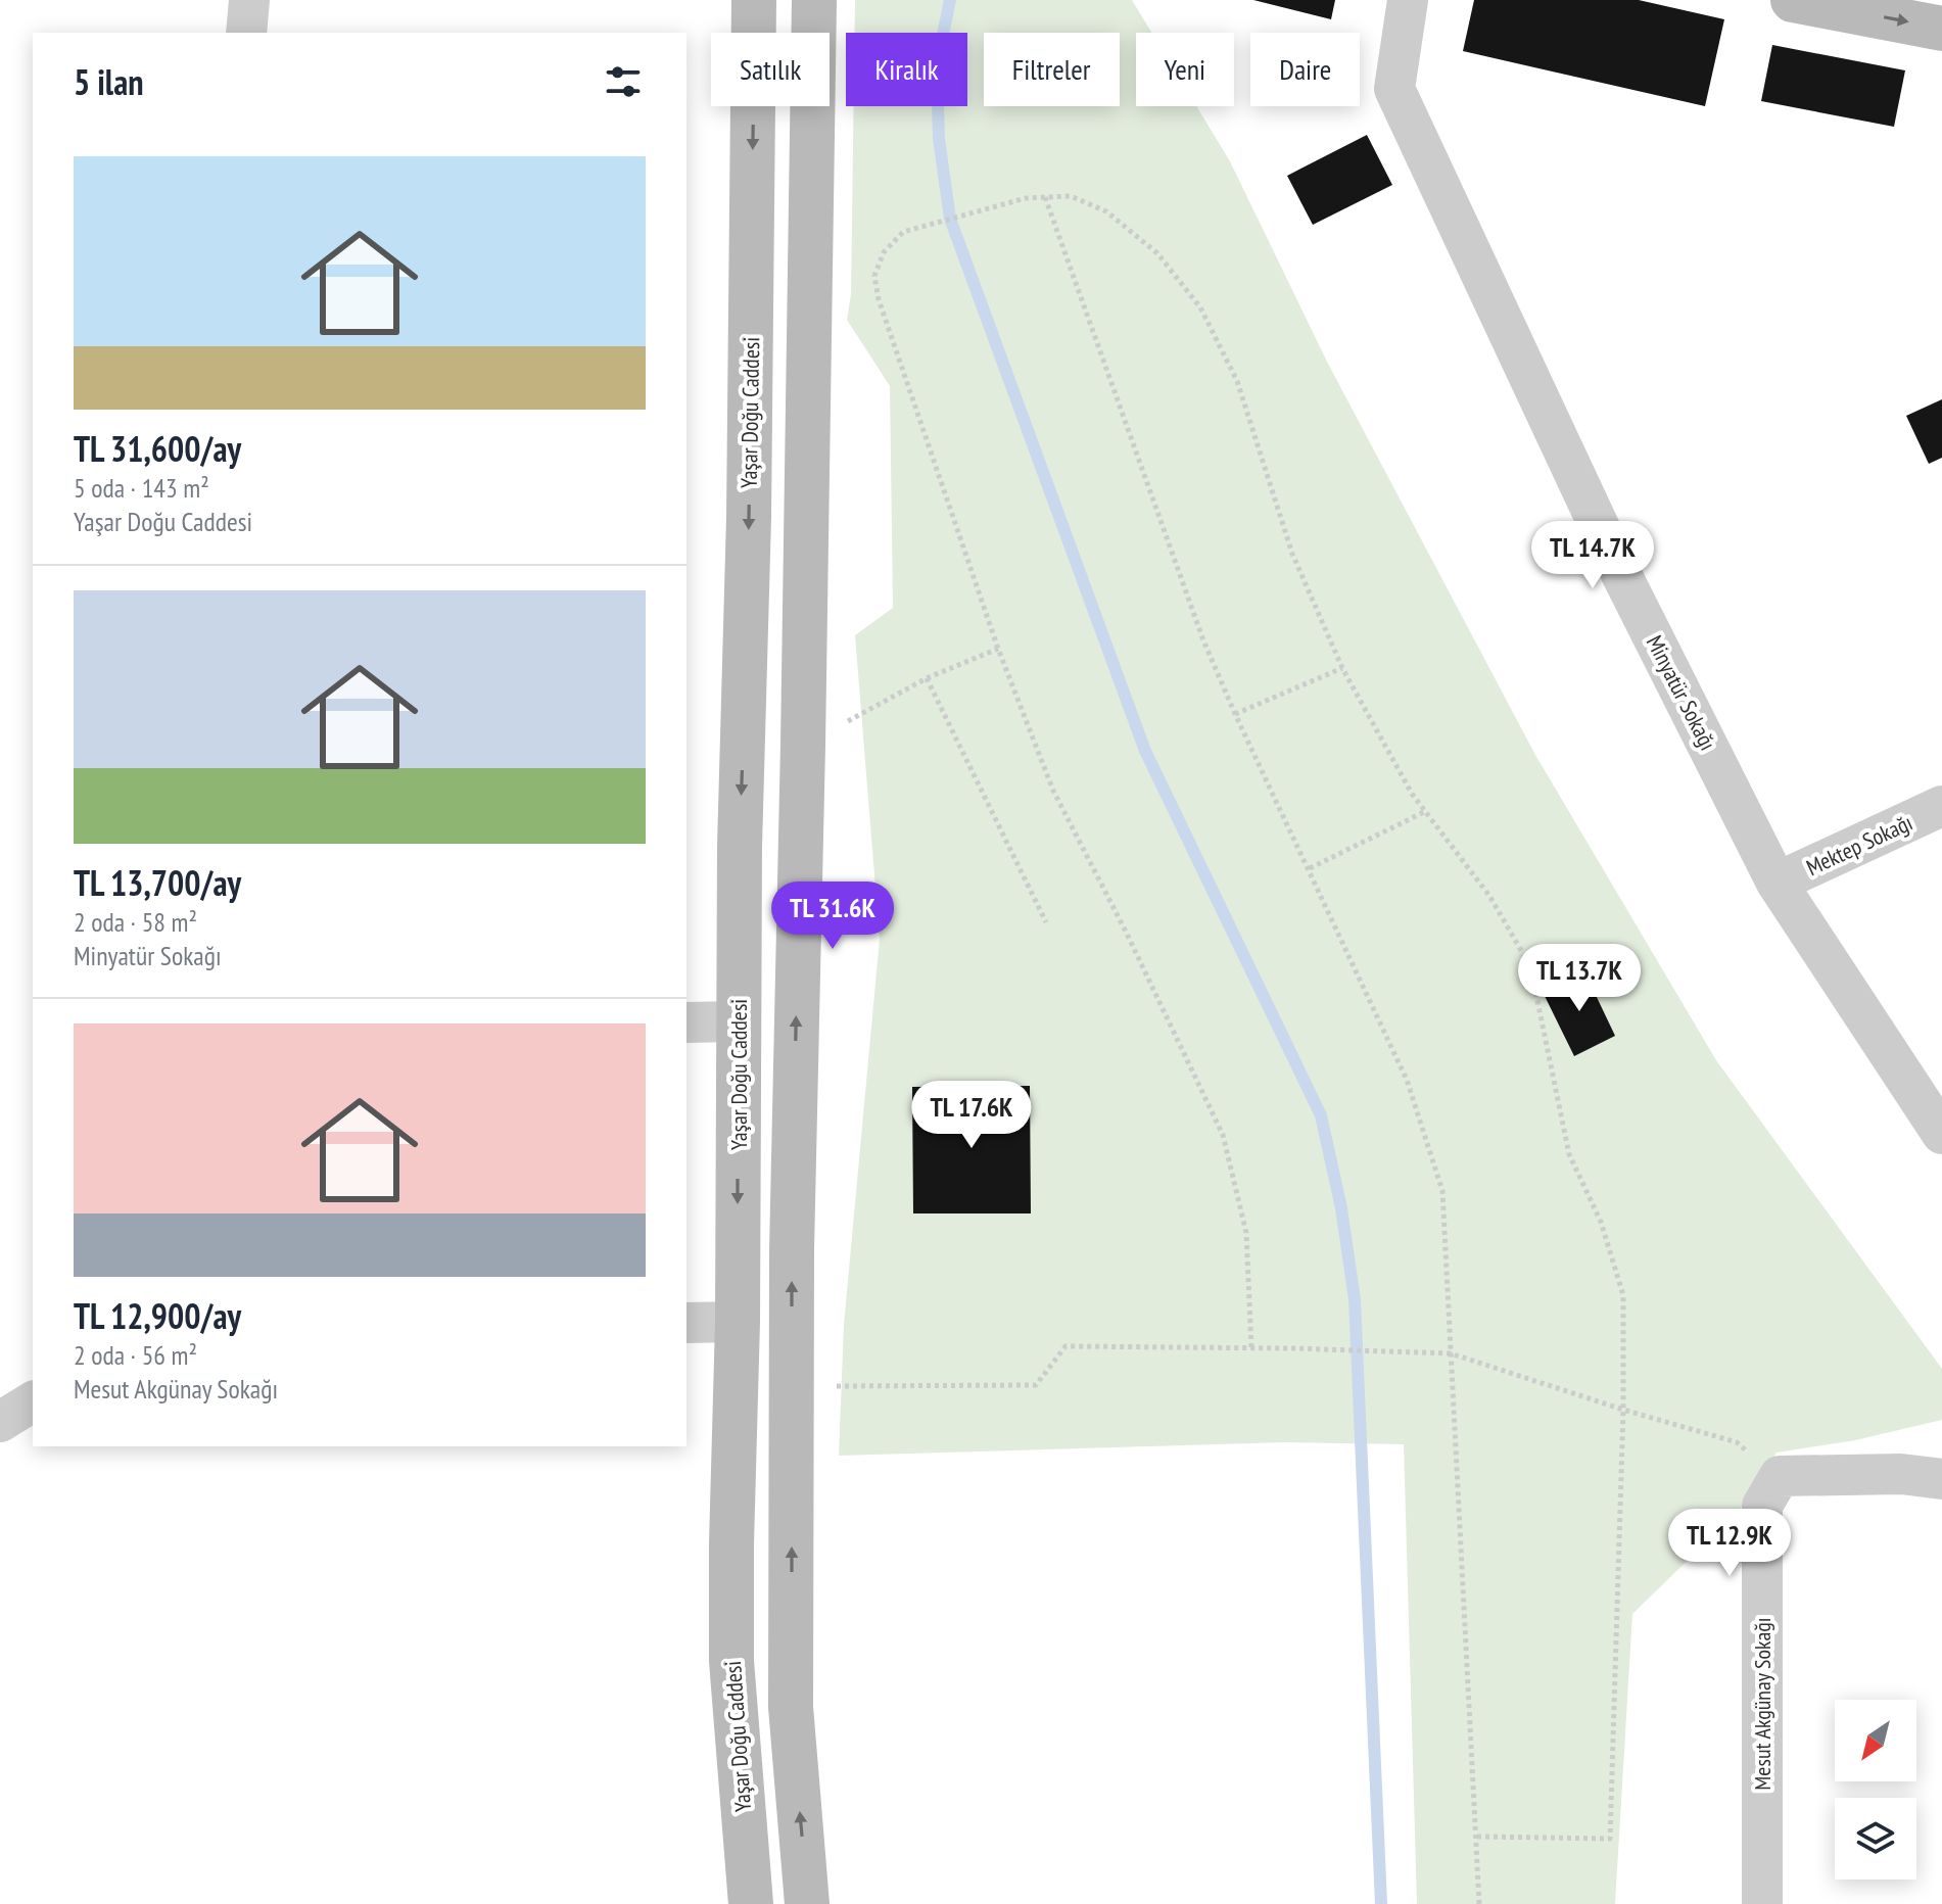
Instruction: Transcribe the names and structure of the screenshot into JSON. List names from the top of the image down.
{
  "streets": {
    "street": [
      "Yaşar Doğu Caddesi",
      "Minyatür Sokağı",
      "Mektep Sokağı",
      "Mesut Akgünay Sokağı"
    ]
  },
  "crossings": [
    ["Minyatür Sokağı", "Mektep Sokağı"]
  ],
  "north": "bottom left",
  "page": {
    "chip": [
      "Satılık",
      "Kiralık",
      "Filtreler",
      "Yeni",
      "Daire"
    ],
    "heading": "5 ilan",
    "list": [
      {
        "name": "TL 31,600/ay",
        "note": "5 oda · 143 m² · Yaşar Doğu Caddesi"
      },
      {
        "name": "TL 13,700/ay",
        "note": "2 oda · 58 m² · Minyatür Sokağı"
      },
      {
        "name": "TL 12,900/ay",
        "note": "2 oda · 56 m² · Mesut Akgünay Sokağı"
      }
    ],
    "price": [
      "TL 14.7K",
      "TL 31.6K",
      "TL 13.7K",
      "TL 17.6K",
      "TL 12.9K"
    ]
  }
}
